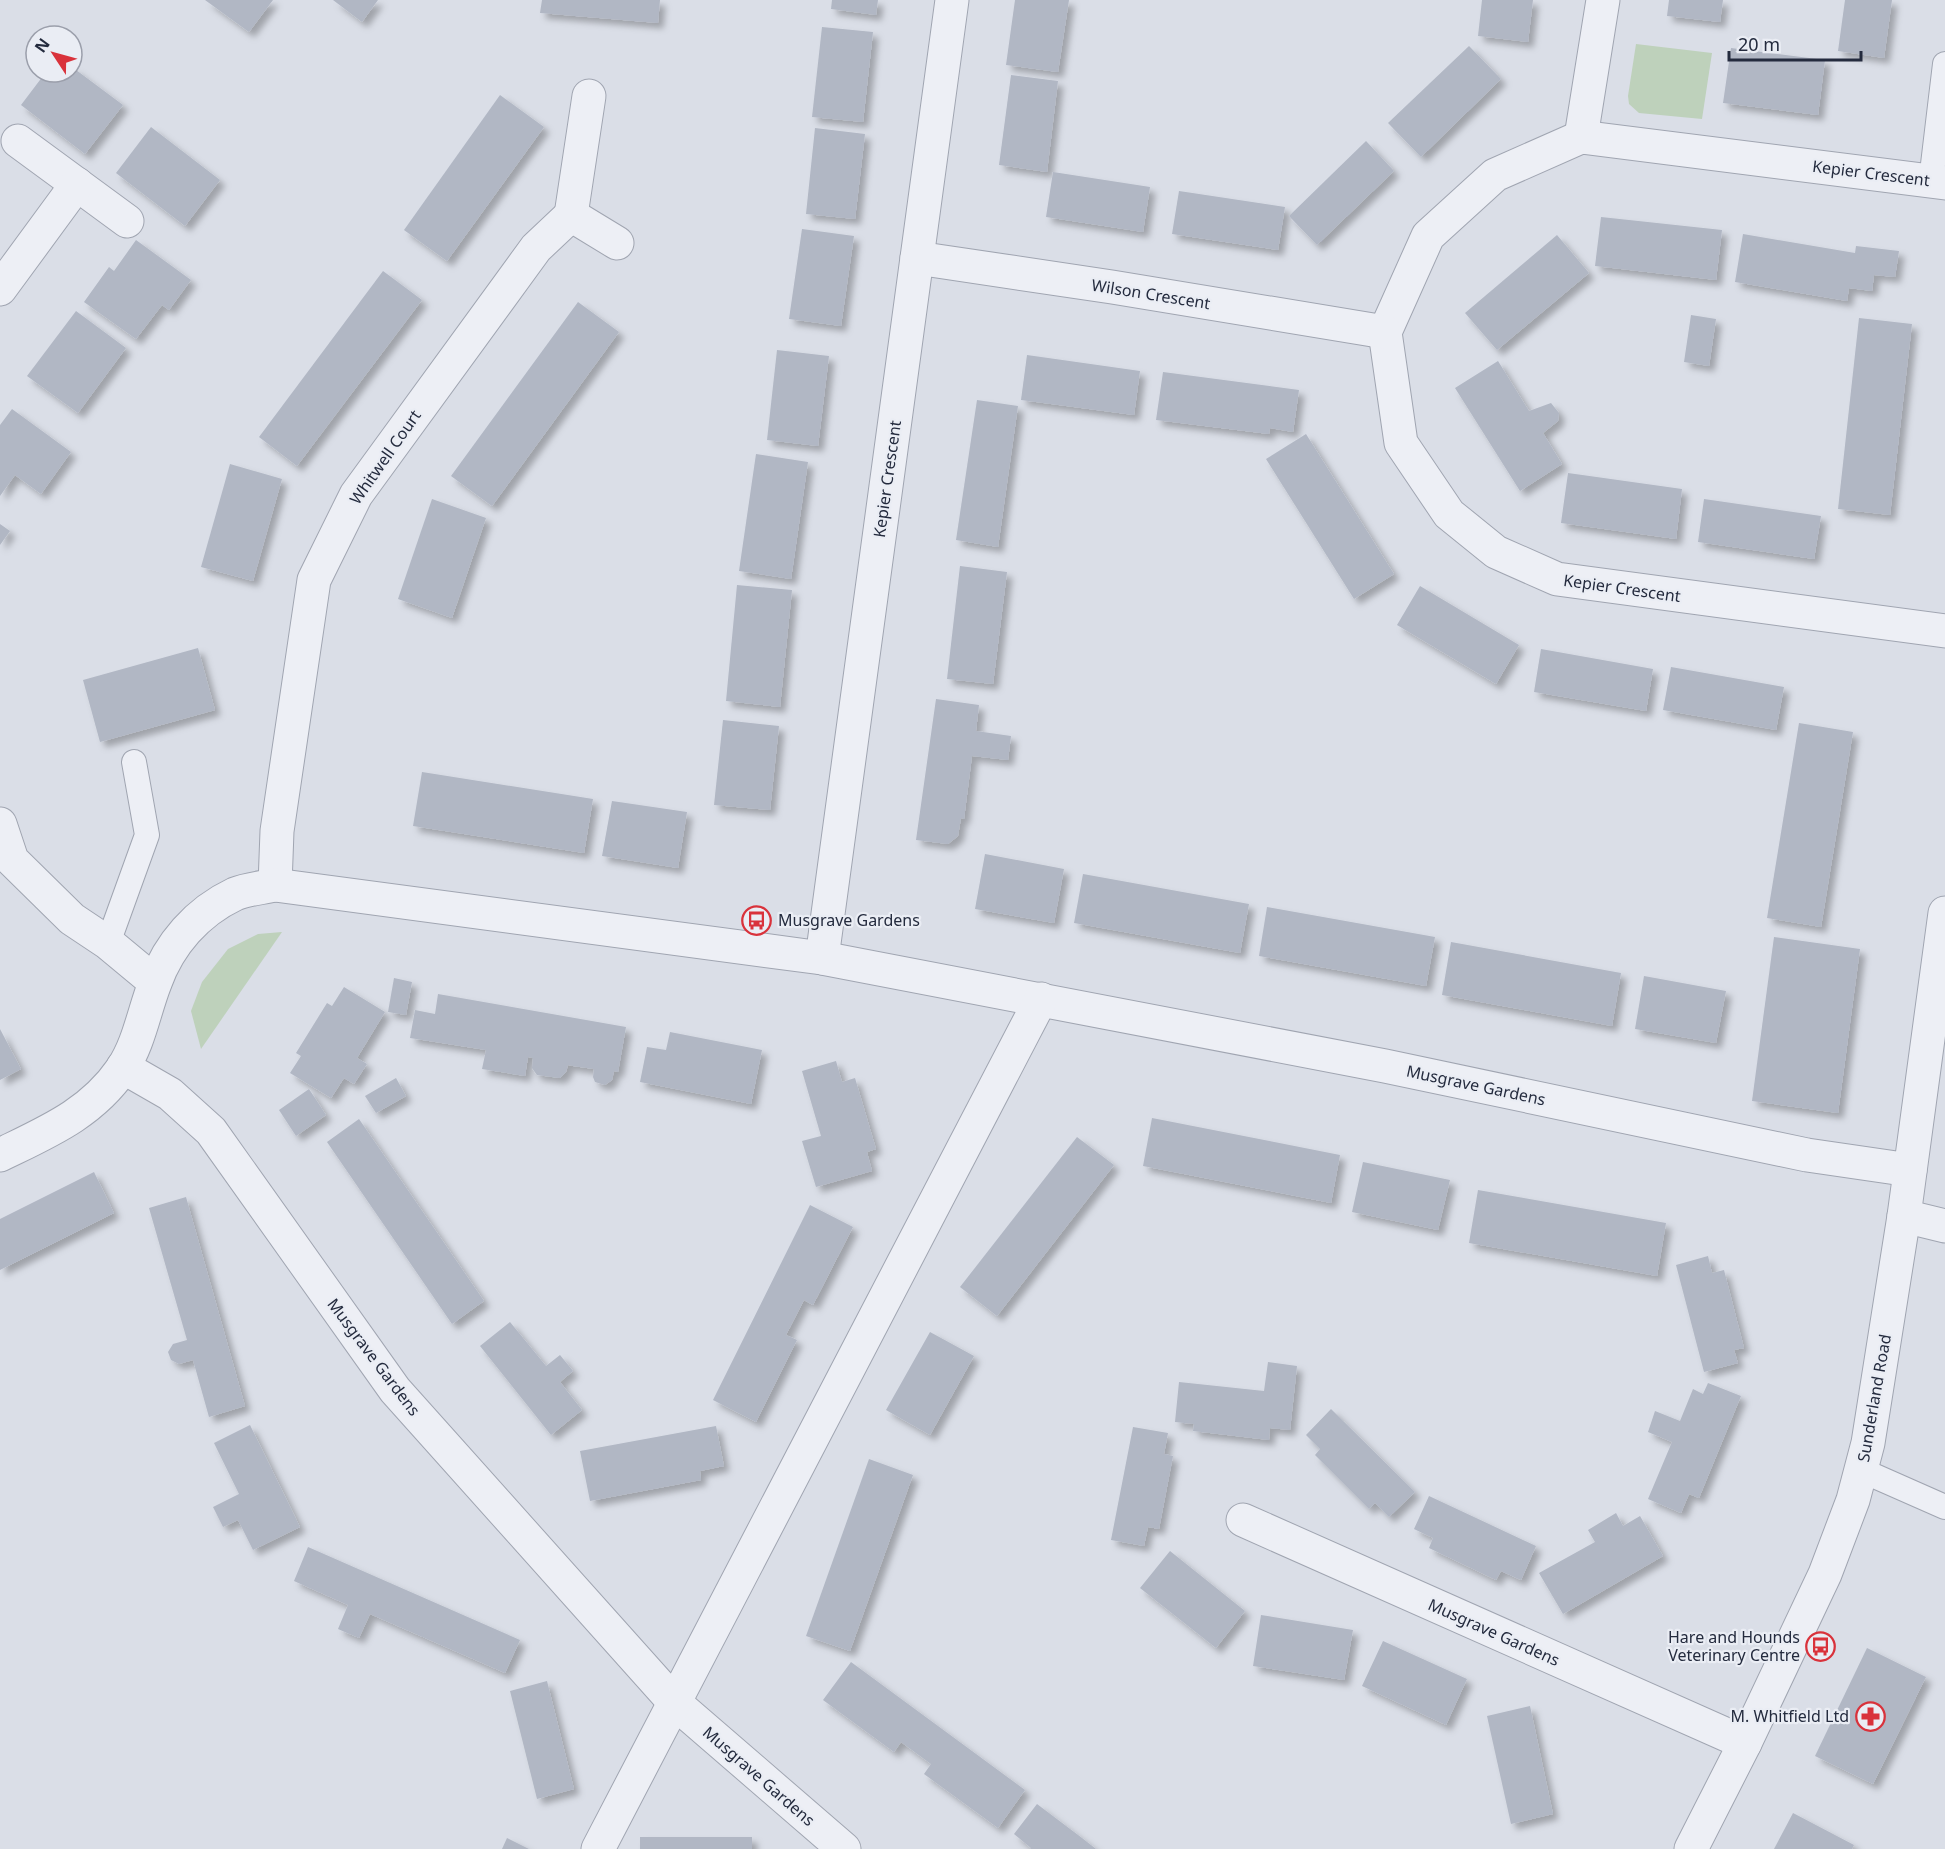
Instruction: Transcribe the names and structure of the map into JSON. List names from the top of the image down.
{
  "streets": {
    "street": [
      "Kepier Crescent",
      "Wilson Crescent",
      "Whitwell Court",
      "Musgrave Gardens",
      "Sunderland Road"
    ]
  },
  "crossings": [
    ["Kepier Crescent", "Wilson Crescent"],
    ["Kepier Crescent", "Musgrave Gardens"],
    ["Whitwell Court", "Musgrave Gardens"],
    ["Musgrave Gardens", "Sunderland Road"]
  ],
  "places": {
    "bus stop": ["Musgrave Gardens", "Hare and Hounds Veterinary Centre"],
    "pharmacy": ["M. Whitfield Ltd"]
  },
  "scale_bar": "20 m",
  "north": "top left"
}
